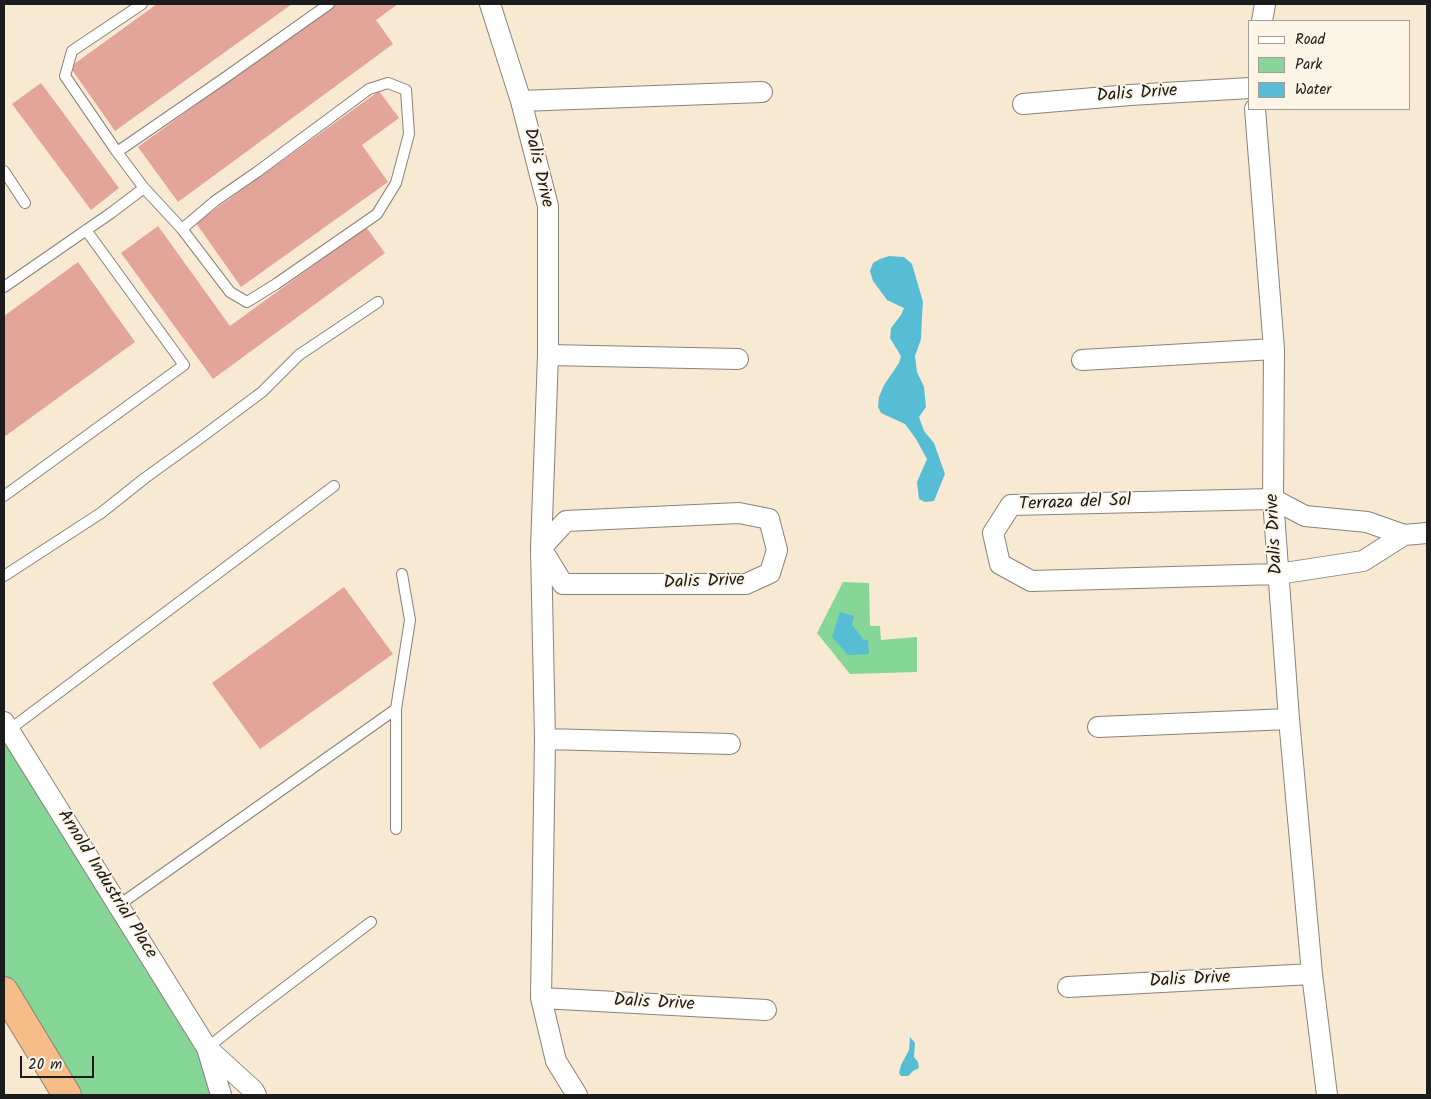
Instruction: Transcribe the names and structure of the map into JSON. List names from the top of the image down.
{
  "streets": {
    "street": ["Dalis Drive", "Terraza del Sol", "Arnold Industrial Place"]
  },
  "crossings": [
    ["Dalis Drive", "Terraza del Sol"]
  ],
  "legend": ["Road", "Park", "Water"],
  "scale_bar": "20 m"
}
